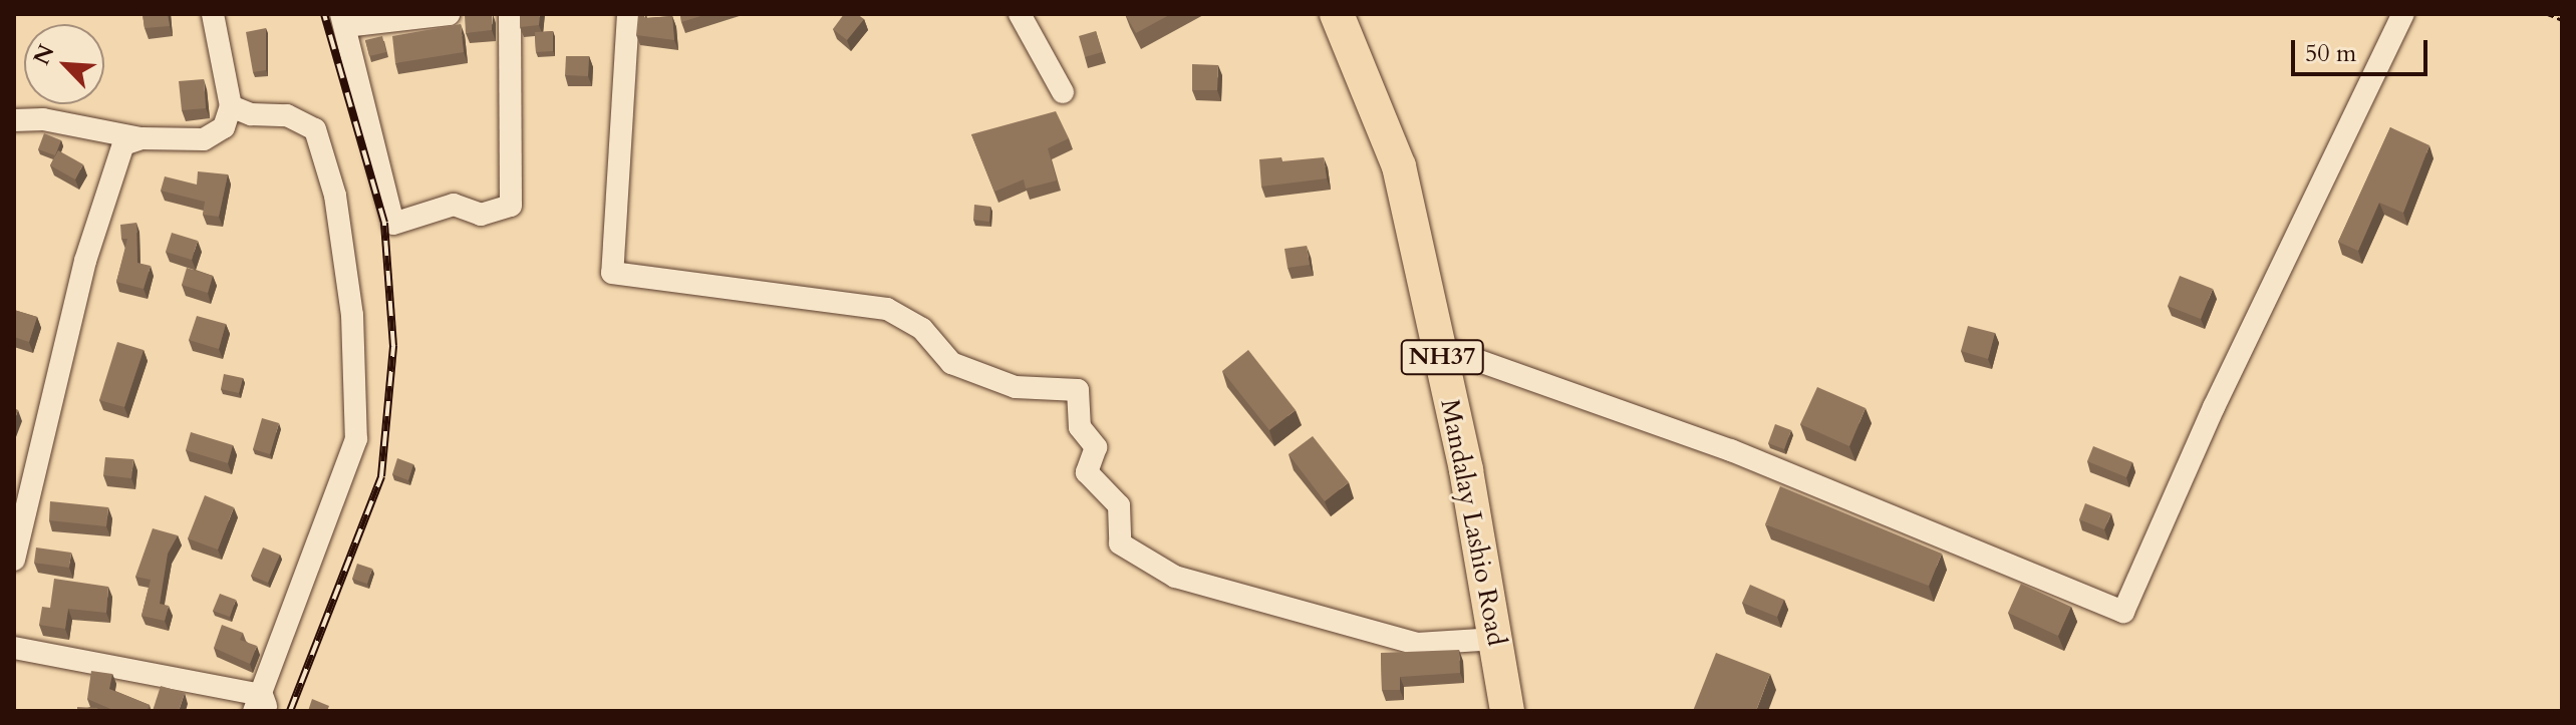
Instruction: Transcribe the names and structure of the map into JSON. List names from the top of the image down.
{
  "streets": {
    "highway": ["NH37", "Mandalay Lashio Road"]
  },
  "scale_bar": "50 m",
  "north": "top left"
}
